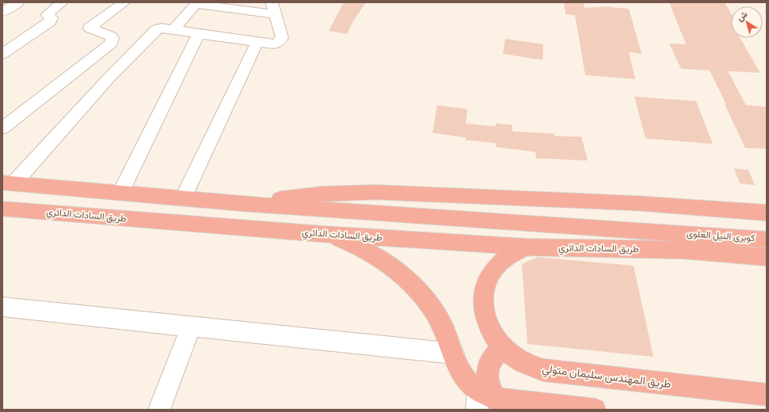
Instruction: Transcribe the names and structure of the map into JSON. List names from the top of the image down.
{
  "streets": {
    "highway": ["طريق السادات الدائري", "كوبرى النيل العلوى", "طريق المهندس سليمان متولي"]
  },
  "crossings": [
    ["طريق السادات الدائري", "كوبرى النيل العلوى"],
    ["طريق السادات الدائري", "طريق المهندس سليمان متولي"]
  ],
  "north": "top left"
}
